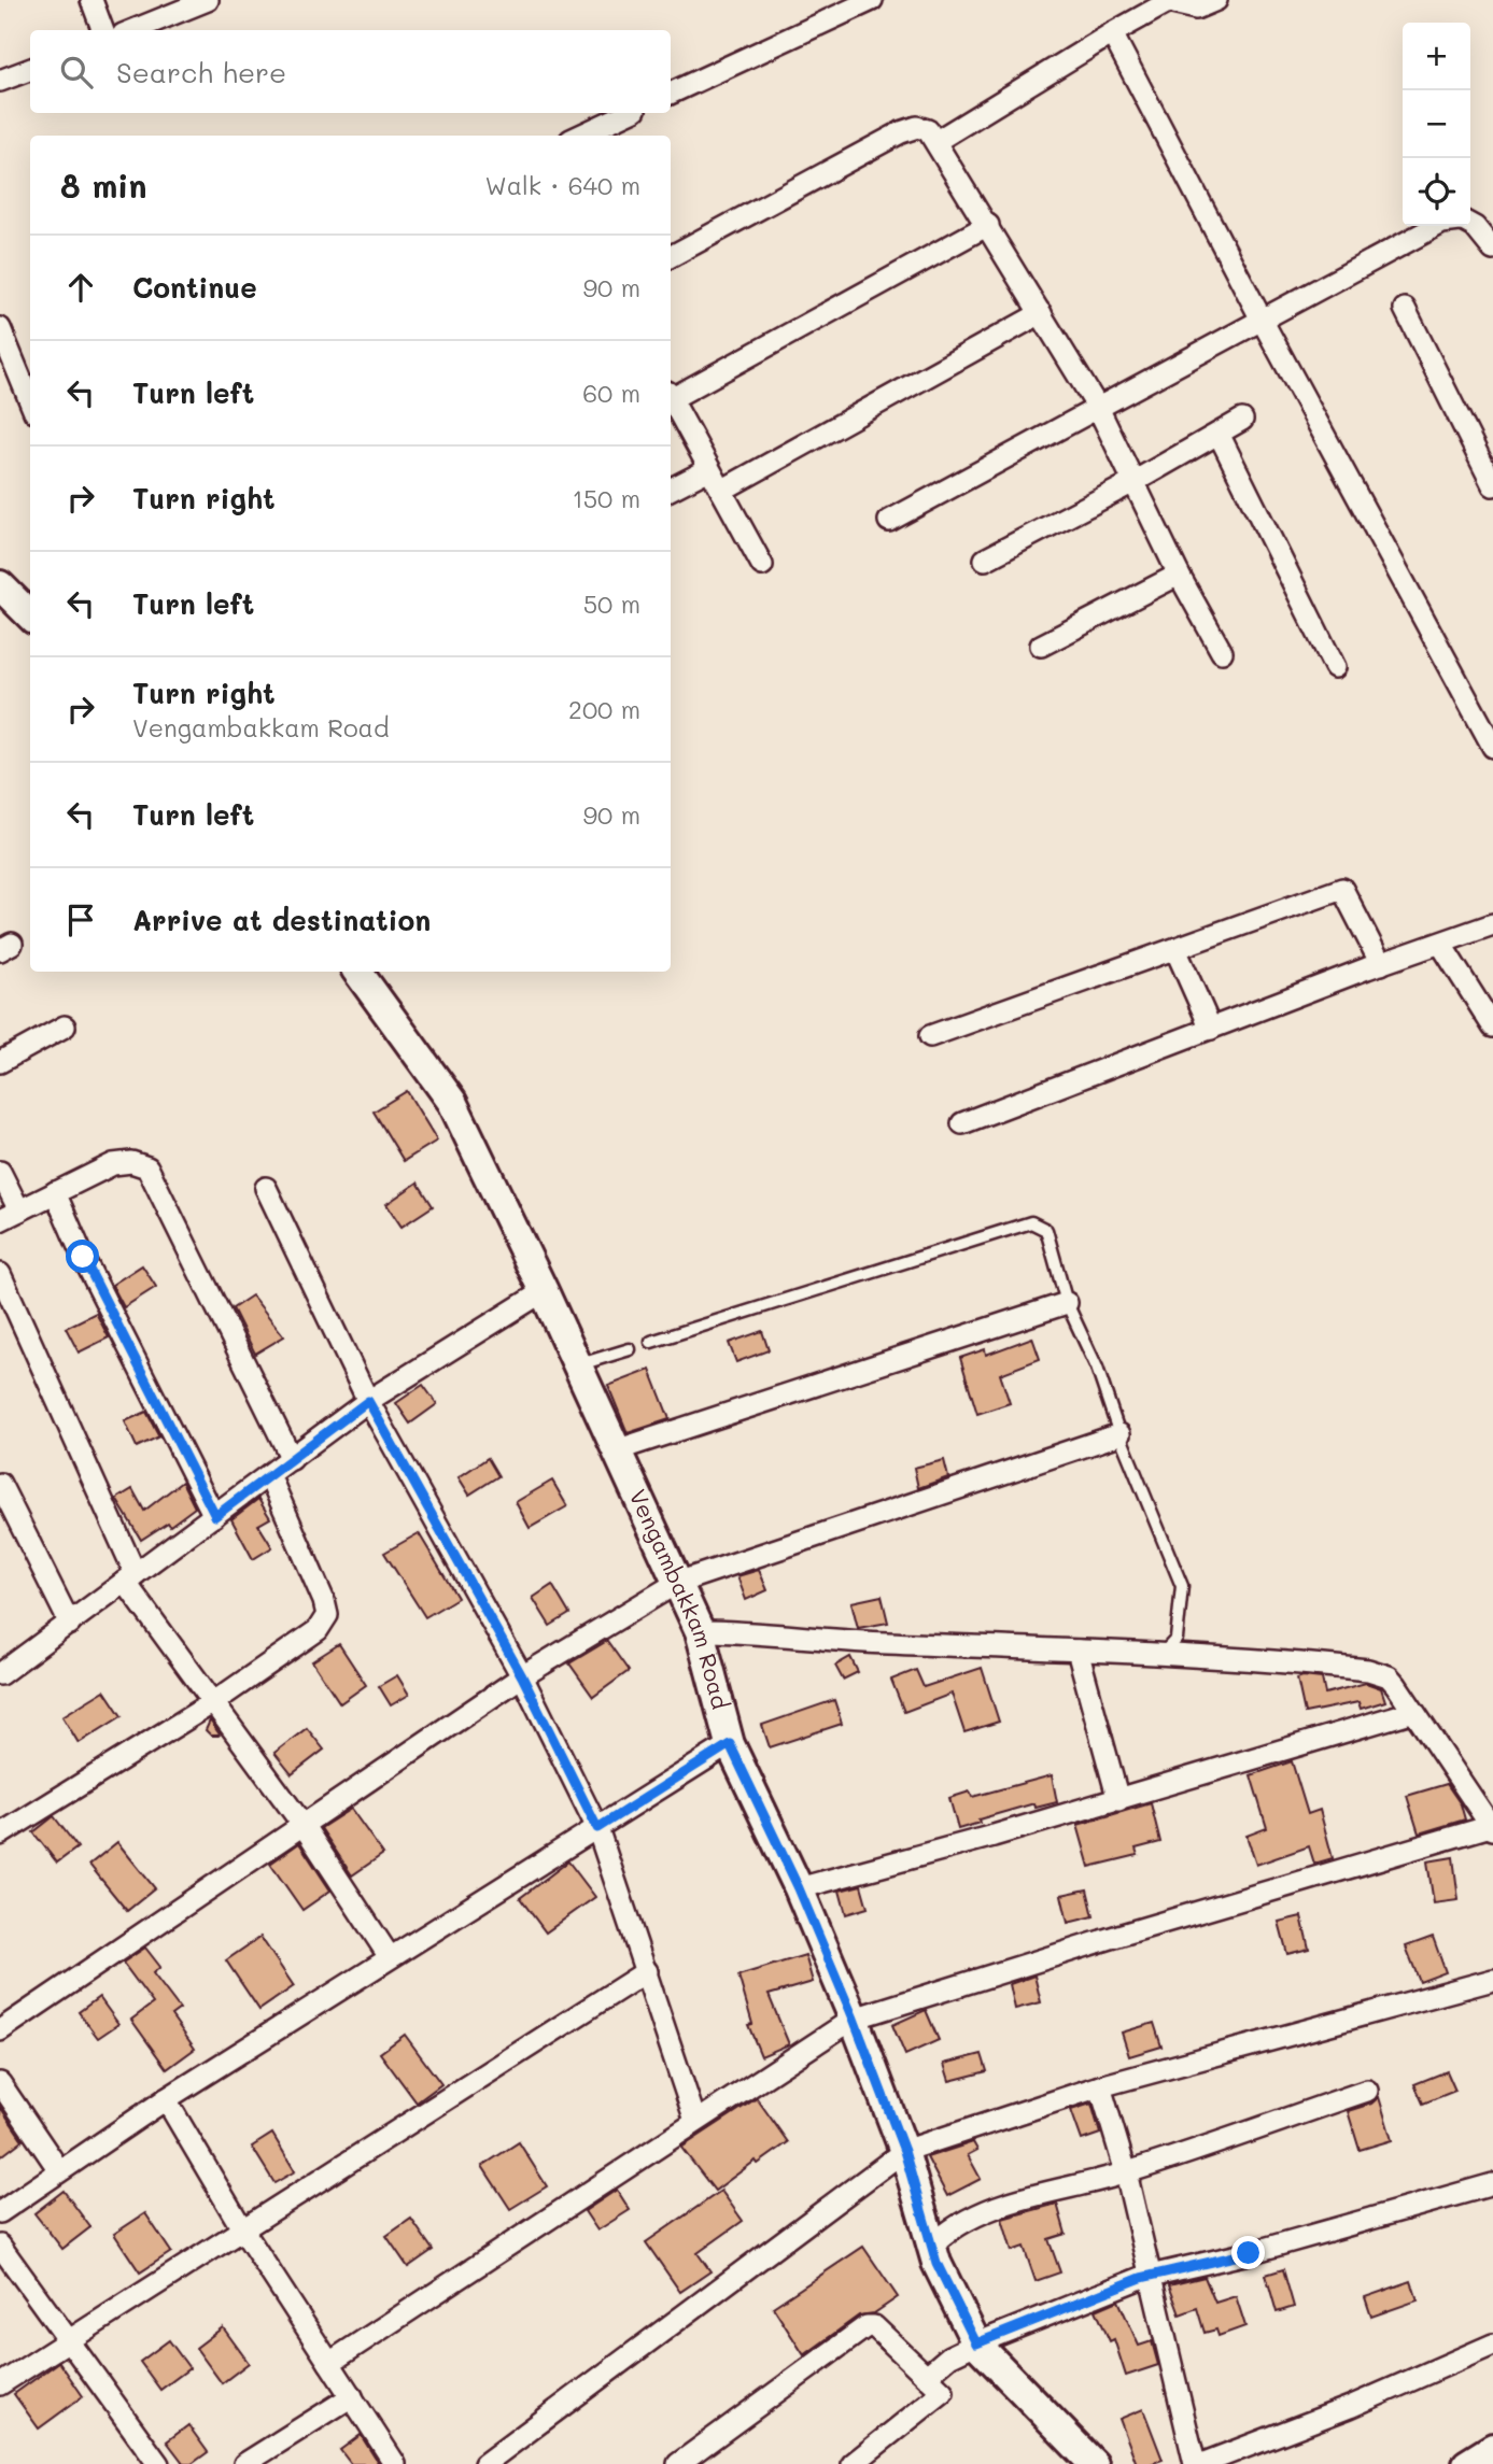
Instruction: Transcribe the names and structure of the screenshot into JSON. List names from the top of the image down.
{
  "streets": {
    "main road": ["Vengambakkam Road"]
  },
  "page": {
    "map_buttons": ["+", "−"],
    "search": "Search here",
    "heading": ["8 min", "Walk · 640 m"],
    "list": [
      ["Continue", "90 m"],
      ["Turn left", "60 m"],
      ["Turn right", "150 m"],
      ["Turn left", "50 m"],
      ["Turn right", "Vengambakkam Road", "200 m"],
      ["Turn left", "90 m"],
      "Arrive at destination"
    ]
  }
}
